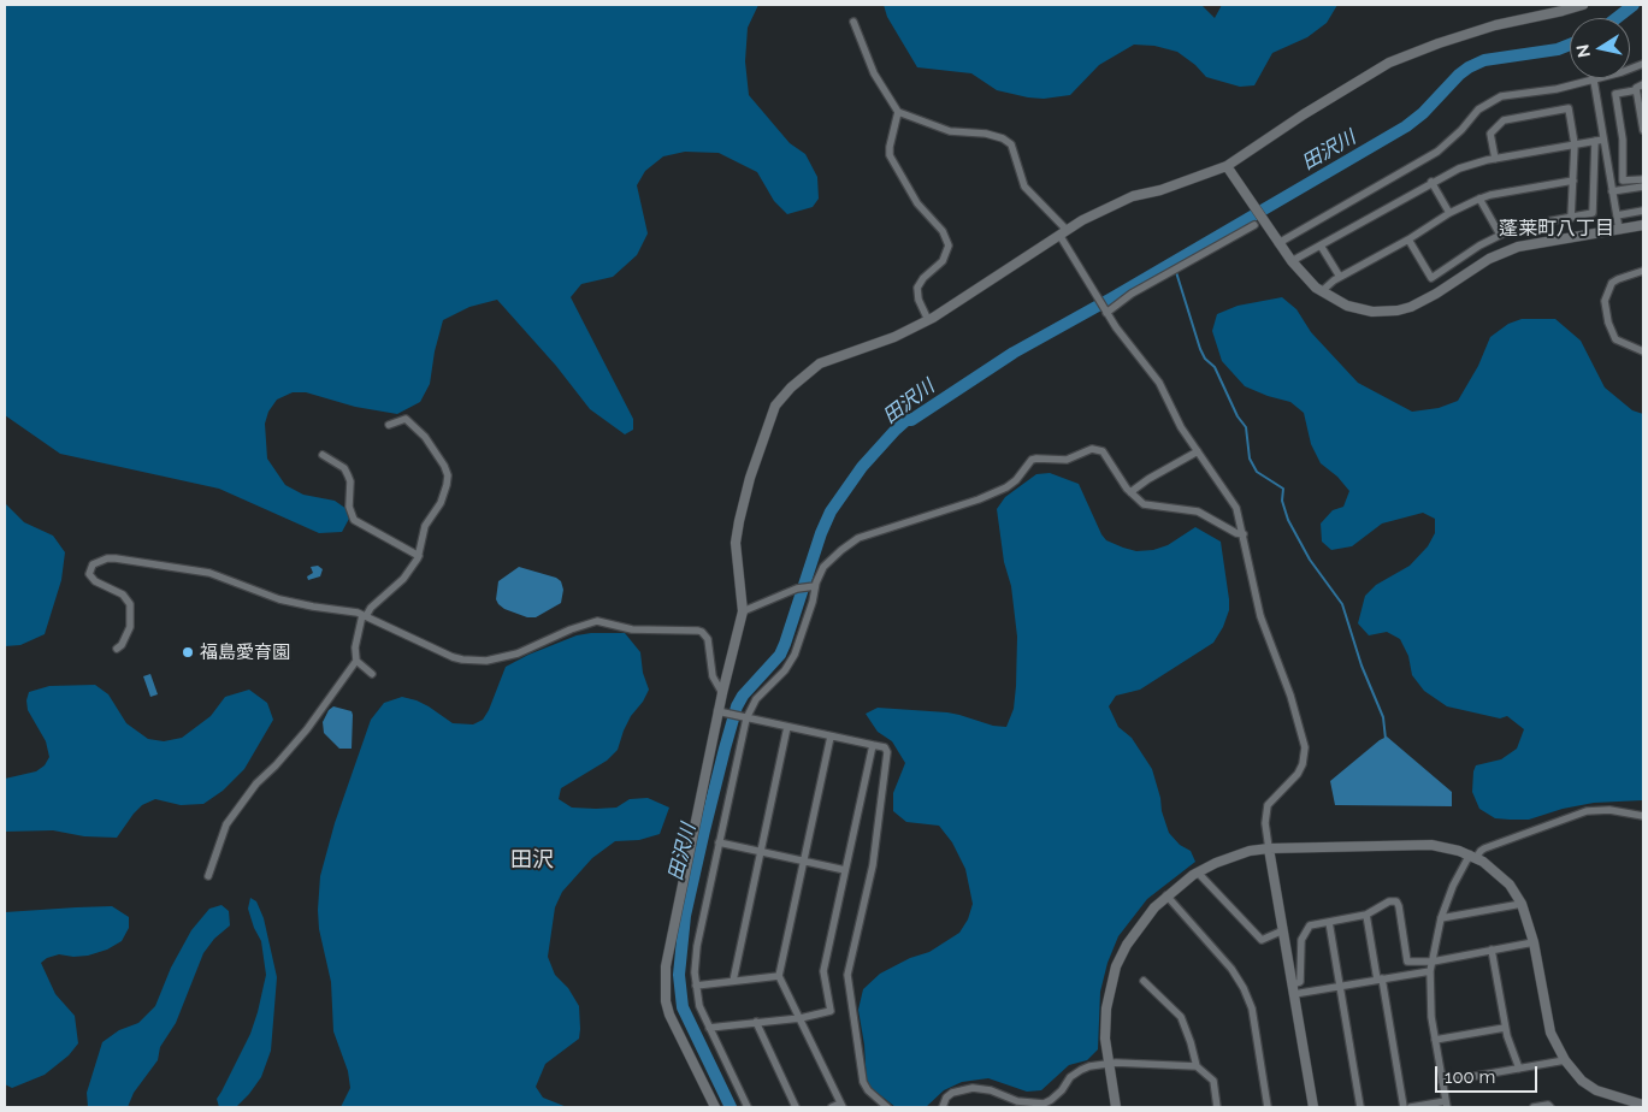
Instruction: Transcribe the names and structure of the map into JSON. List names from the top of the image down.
{
  "districts": ["蓬莱町八丁目", "田沢"],
  "water": ["田沢川"],
  "places": ["福島愛育園"],
  "scale_bar": "100 m",
  "north": "left"
}
